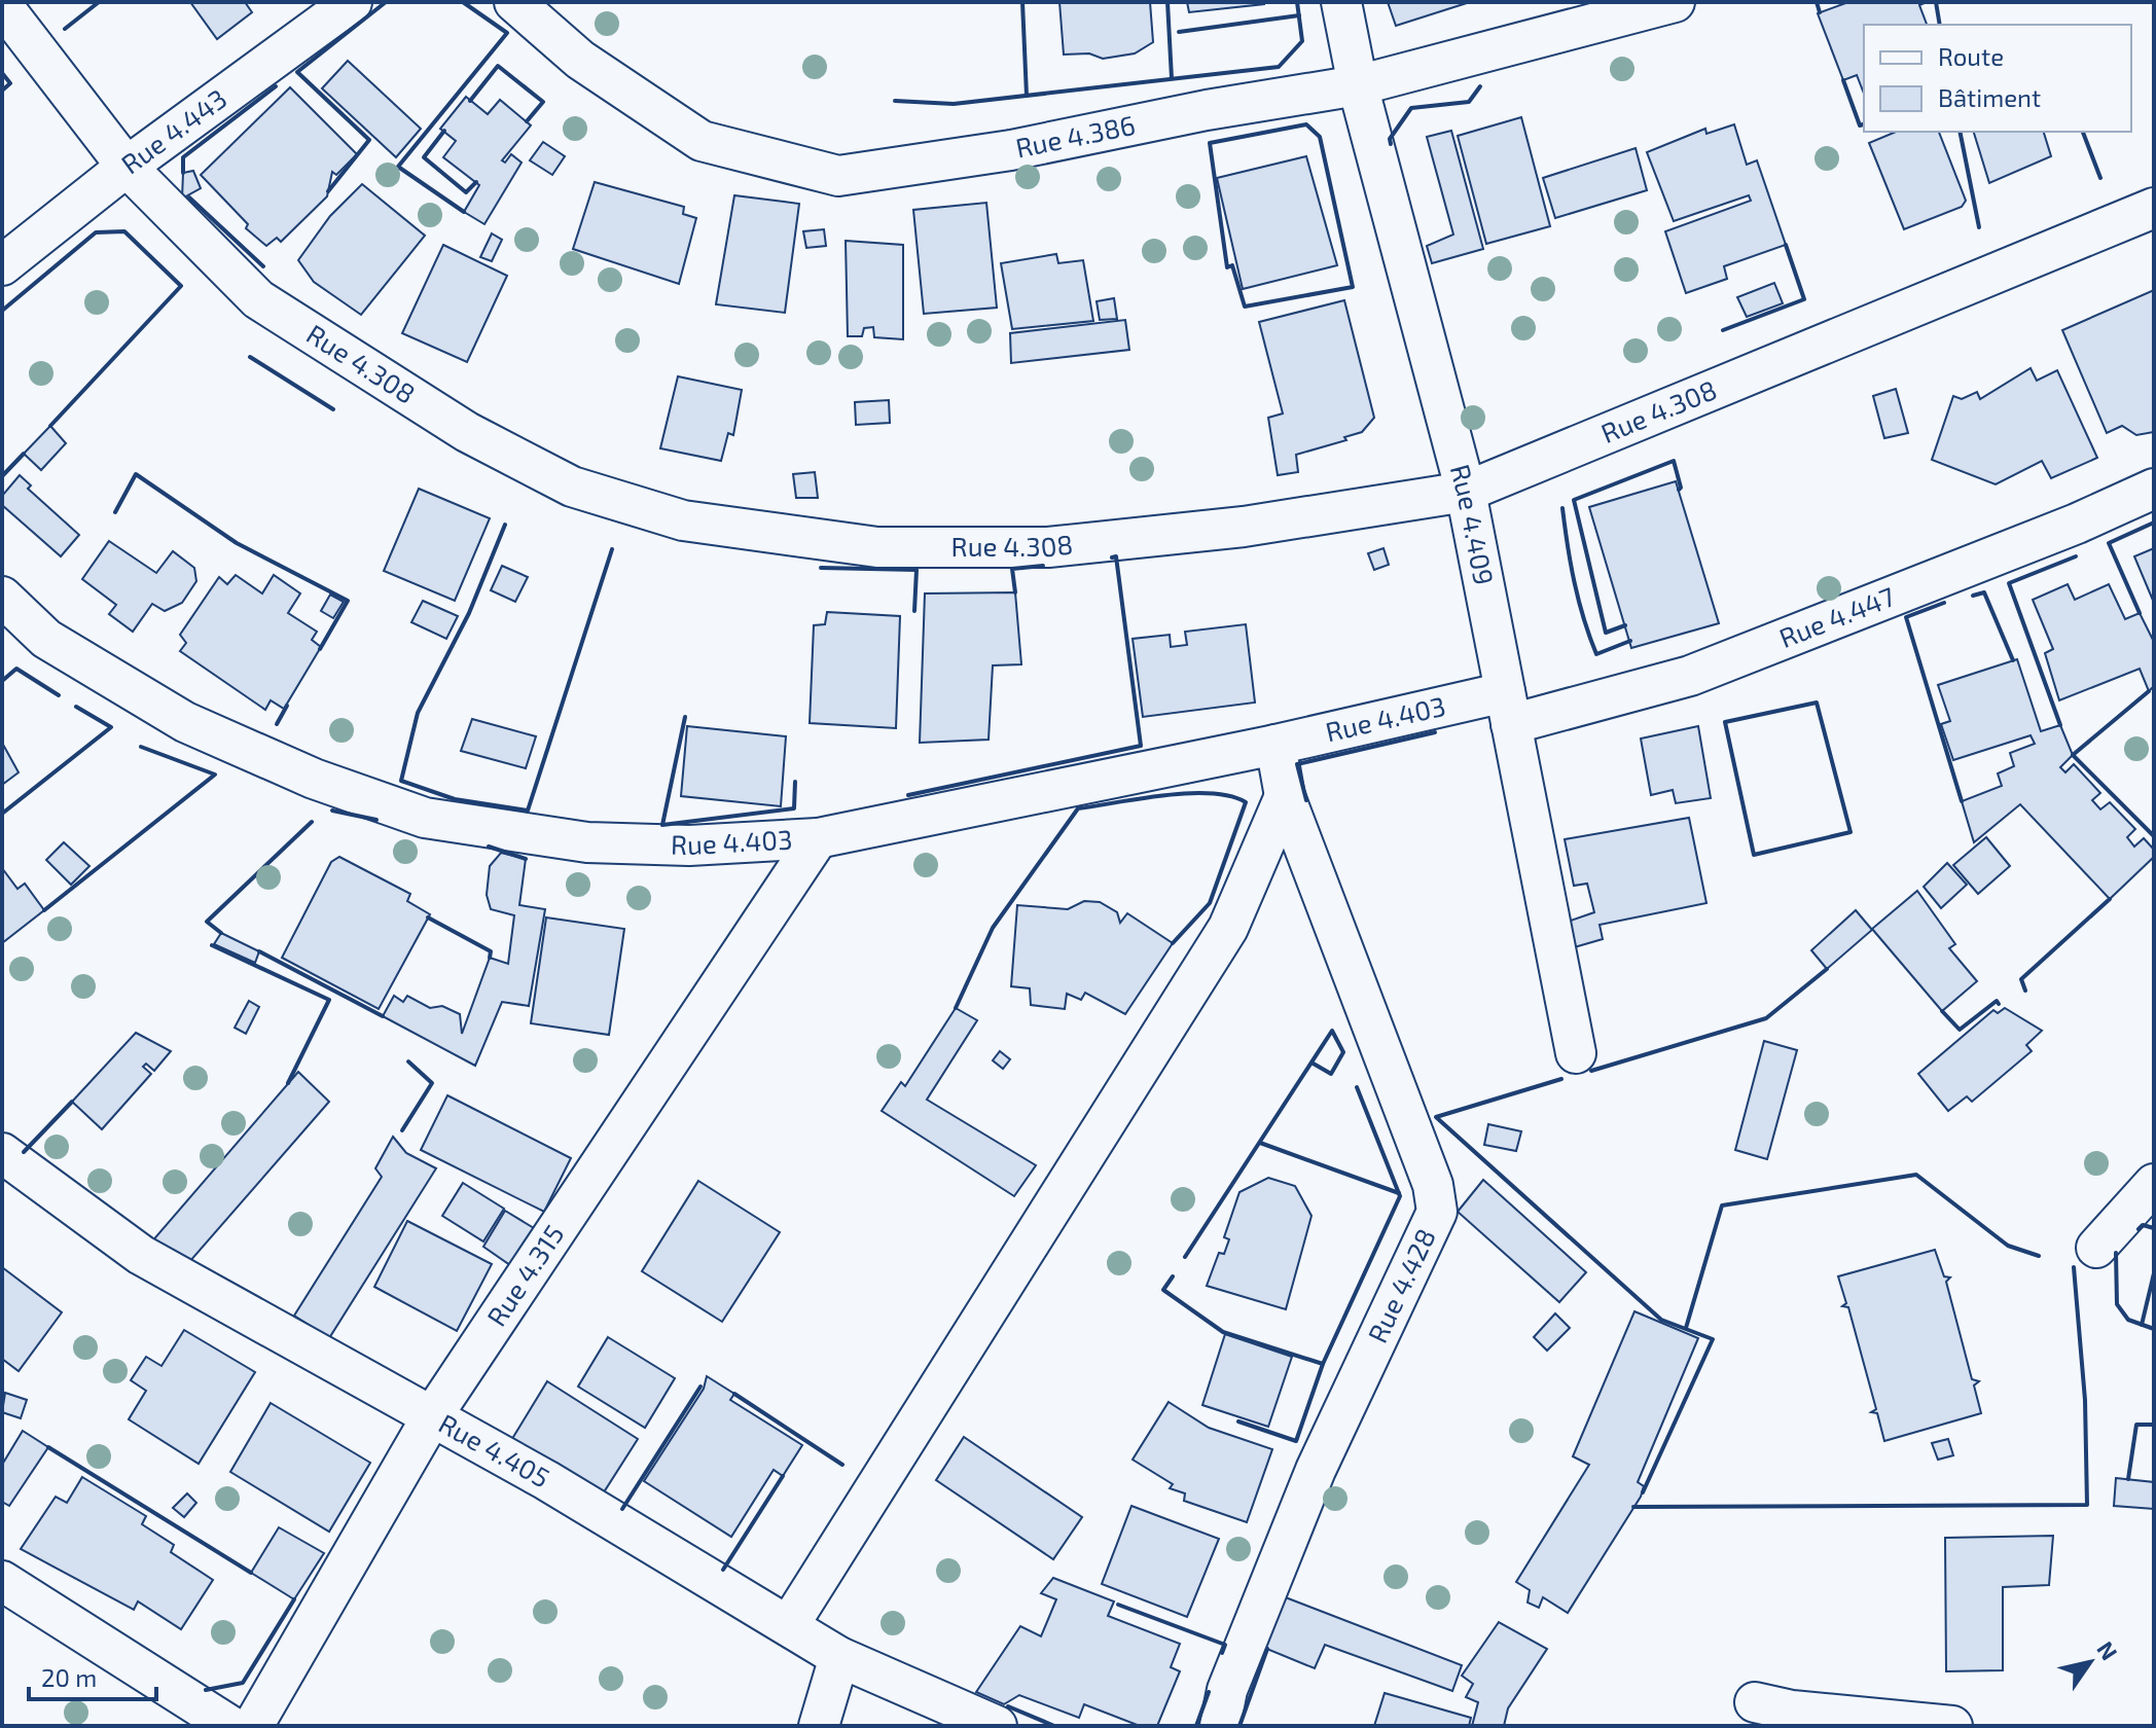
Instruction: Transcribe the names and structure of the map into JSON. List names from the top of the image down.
{
  "streets": {
    "street": [
      "Rue 4.443",
      "Rue 4.386",
      "Rue 4.308",
      "Rue 4.409",
      "Rue 4.447",
      "Rue 4.403",
      "Rue 4.315",
      "Rue 4.428",
      "Rue 4.405"
    ]
  },
  "crossings": [
    ["Rue 4.443", "Rue 4.308"],
    ["Rue 4.386", "Rue 4.409"],
    ["Rue 4.308", "Rue 4.409"],
    ["Rue 4.409", "Rue 4.447"],
    ["Rue 4.409", "Rue 4.403"],
    ["Rue 4.447", "Rue 4.403"],
    ["Rue 4.403", "Rue 4.315"],
    ["Rue 4.403", "Rue 4.428"],
    ["Rue 4.315", "Rue 4.405"]
  ],
  "legend": ["Route", "Bâtiment"],
  "scale_bar": "20 m",
  "north": "top right"
}
